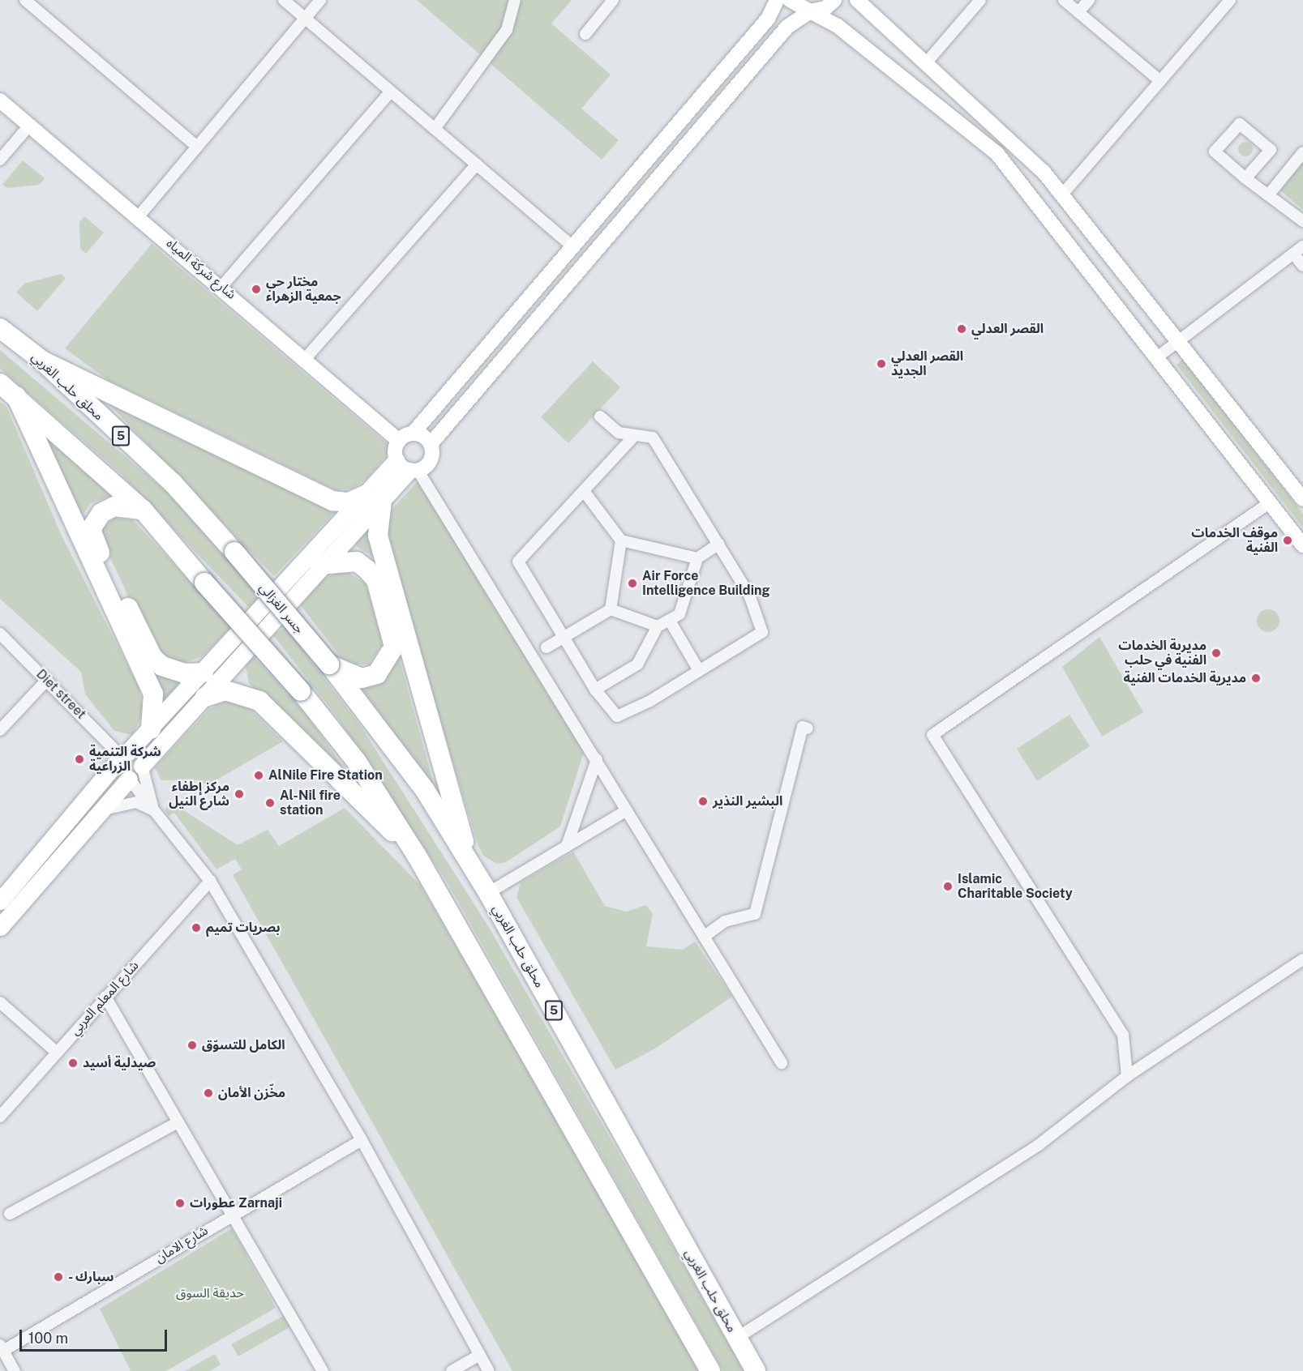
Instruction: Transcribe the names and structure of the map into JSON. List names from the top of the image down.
{
  "streets": {
    "highway": ["محلق حلب الغربي", "5", "جسر الغزالي"],
    "street": [
      "شارع شركة المياه",
      "Diet street",
      "شارع المعلم العربي",
      "شارع الامان"
    ]
  },
  "crossings": [
    ["محلق حلب الغربي", "جسر الغزالي"]
  ],
  "parks": ["حديقة السوق"],
  "places": [
    "مختار حي جمعية الزهراء",
    "القصر العدلي",
    "القصر العدلي الجديد",
    "موقف الخدمات الفنية",
    "Air Force Intelligence Building",
    "مديرية الخدمات الفنية في حلب",
    "مديرية الخدمات الفنية",
    "شركة التنمية الزراعية",
    "AlNile Fire Station",
    "مركز إطفاء شارع النيل",
    "البشير النذير",
    "Al-Nil fire station",
    "Islamic Charitable Society",
    "بصريات تميم",
    "الكامل للتسوّق",
    "صيدلية أسيد",
    "مخّزن الأمان",
    "عطورات Zarnaji",
    "- سبارك"
  ],
  "scale_bar": "100 m"
}
